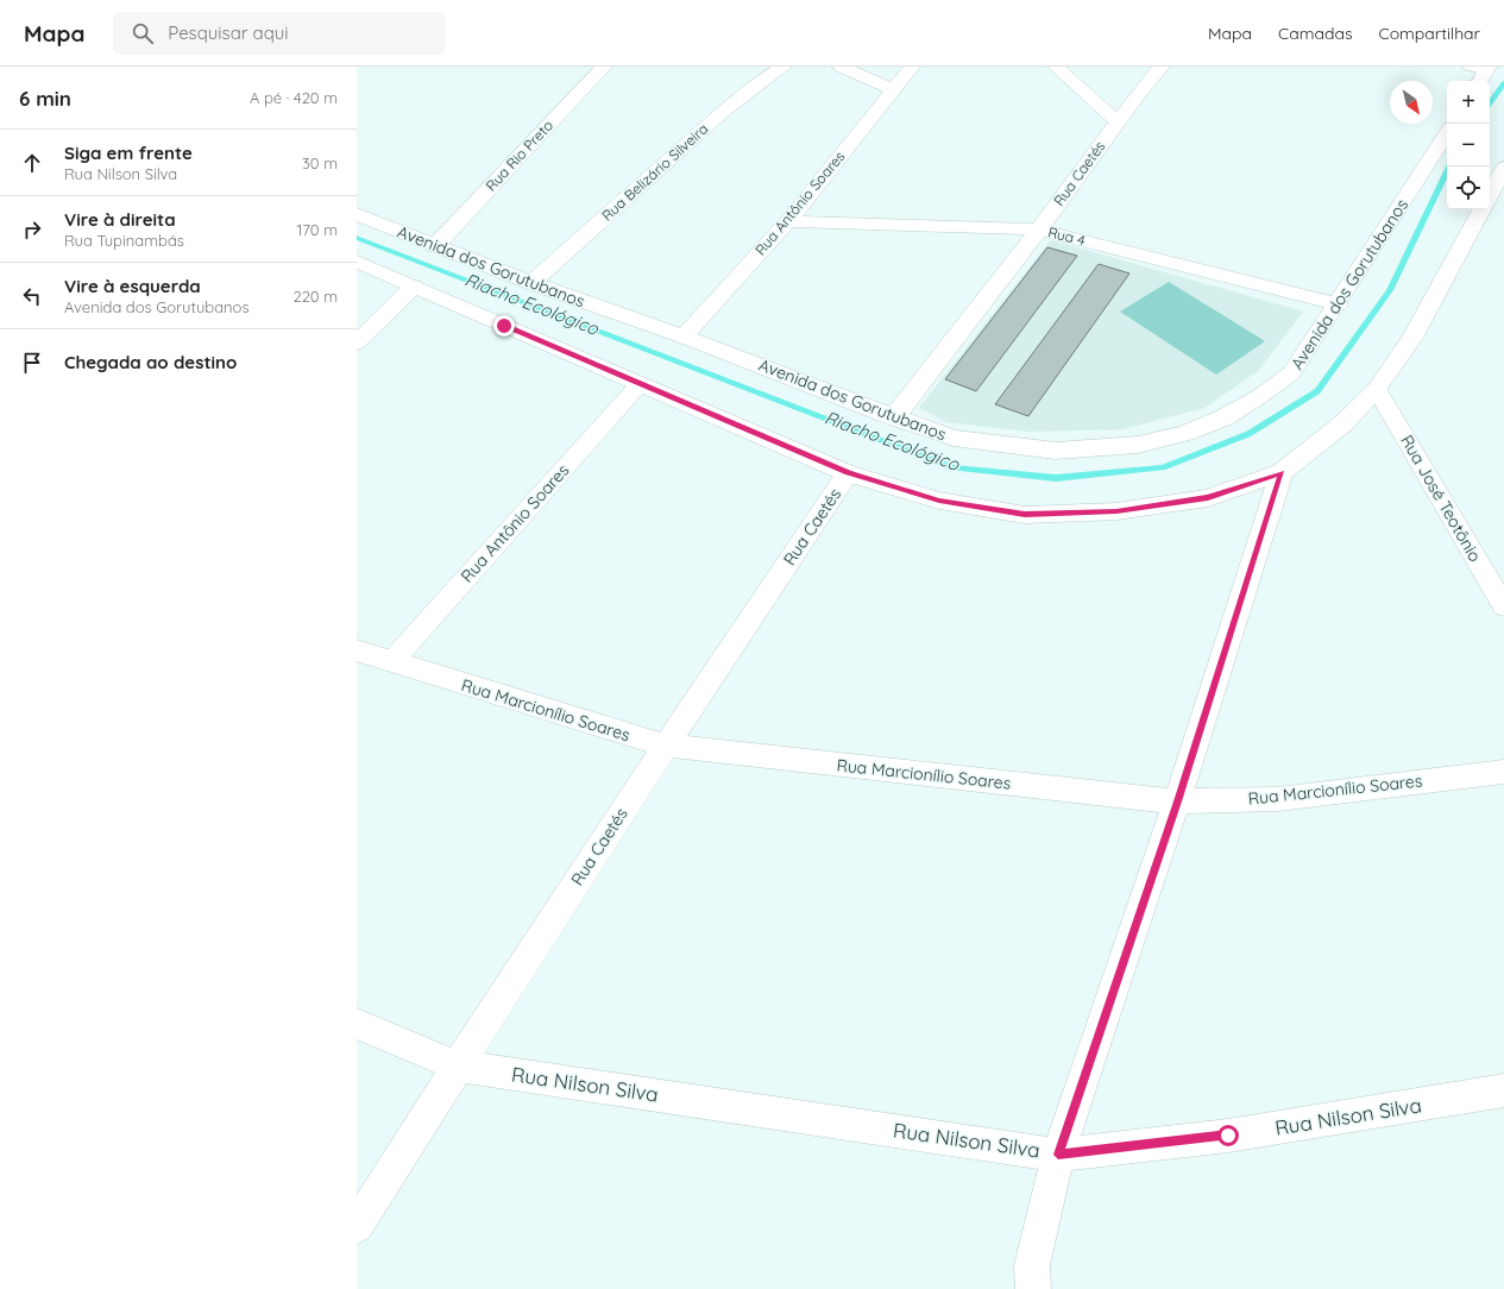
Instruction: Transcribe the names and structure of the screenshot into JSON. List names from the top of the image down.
{
  "streets": {
    "street": [
      "Rua Rio Preto",
      "Rua Belizário Silveira",
      "Rua Caetés",
      "Rua Antônio Soares",
      "Rua 4",
      "Avenida dos Gorutubanos",
      "Rua José Teotônio",
      "Rua Marcionílio Soares",
      "Rua Nilson Silva"
    ]
  },
  "crossings": [
    ["Rua Rio Preto", "Avenida dos Gorutubanos"],
    ["Rua Belizário Silveira", "Avenida dos Gorutubanos"],
    ["Rua Caetés", "Rua 4"],
    ["Rua Caetés", "Avenida dos Gorutubanos"],
    ["Rua Caetés", "Rua Marcionílio Soares"],
    ["Rua Caetés", "Rua Nilson Silva"],
    ["Rua Antônio Soares", "Rua 4"],
    ["Rua Antônio Soares", "Avenida dos Gorutubanos"],
    ["Rua Antônio Soares", "Rua Marcionílio Soares"],
    ["Rua 4", "Avenida dos Gorutubanos"]
  ],
  "water": ["Riacho Ecológico"],
  "north": "bottom right",
  "page": {
    "header": "Mapa",
    "search": "Pesquisar aqui",
    "nav": ["Mapa", "Camadas", "Compartilhar"],
    "heading": ["6 min", "A pé · 420 m"],
    "map_buttons": ["+", "−"],
    "list": [
      ["Siga em frente", "Rua Nilson Silva", "30 m"],
      ["Vire à direita", "Rua Tupinambás", "170 m"],
      ["Vire à esquerda", "Avenida dos Gorutubanos", "220 m"],
      "Chegada ao destino"
    ]
  }
}
